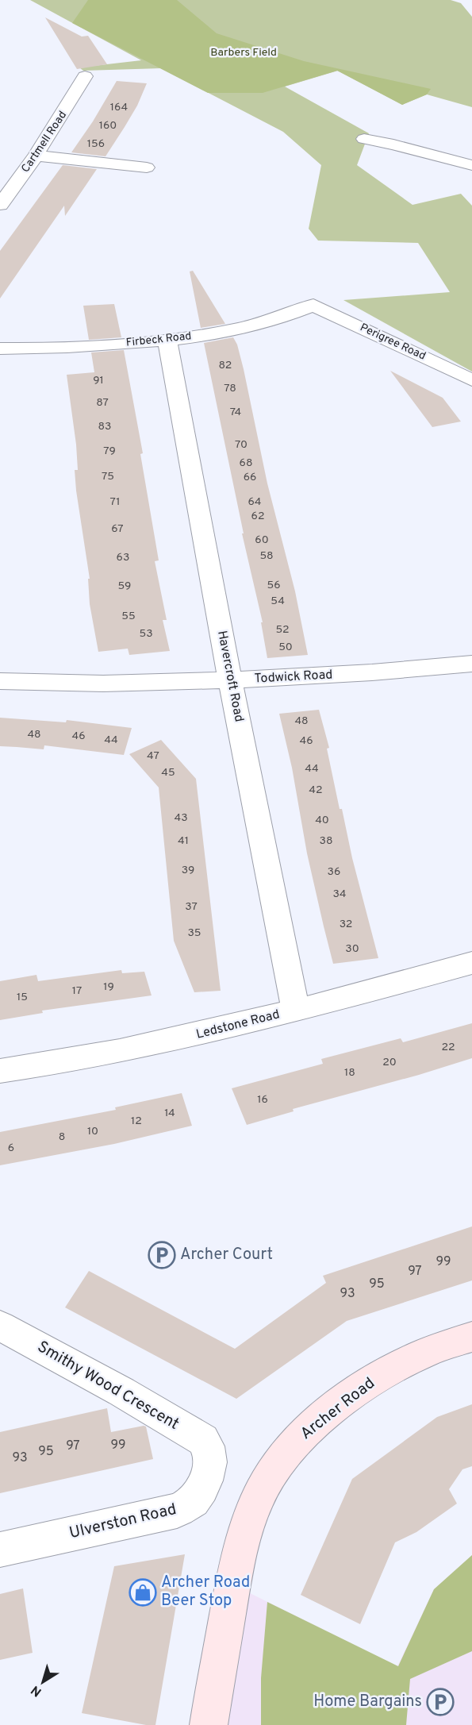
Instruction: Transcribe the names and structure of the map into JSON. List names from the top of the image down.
{
  "streets": {
    "street": [
      "Cartmell Road",
      "Firbeck Road",
      "Perigree Road",
      "Havercroft Road",
      "Todwick Road",
      "Ledstone Road",
      "Smithy Wood Crescent",
      "Archer Road",
      "Ulverston Road"
    ]
  },
  "crossings": [
    ["Firbeck Road", "Perigree Road"],
    ["Firbeck Road", "Havercroft Road"],
    ["Havercroft Road", "Todwick Road"],
    ["Havercroft Road", "Ledstone Road"],
    ["Smithy Wood Crescent", "Ulverston Road"]
  ],
  "parks": ["Barbers Field"],
  "places": {
    "parking": ["Archer Court", "Home Bargains"],
    "shop": ["Archer Road Beer Stop"]
  },
  "house_numbers": [
    "164",
    "160",
    "156",
    "82",
    "91",
    "78",
    "87",
    "74",
    "83",
    "70",
    "79",
    "68",
    "75",
    "66",
    "71",
    "64",
    "62",
    "67",
    "60",
    "58",
    "63",
    "56",
    "59",
    "54",
    "55",
    "52",
    "53",
    "50",
    "48",
    "48",
    "46",
    "44",
    "46",
    "47",
    "44",
    "45",
    "42",
    "43",
    "40",
    "41",
    "38",
    "39",
    "36",
    "34",
    "37",
    "32",
    "35",
    "30",
    "19",
    "17",
    "15",
    "22",
    "20",
    "18",
    "16",
    "14",
    "12",
    "10",
    "8",
    "6",
    "99",
    "97",
    "95",
    "93",
    "99",
    "97",
    "95",
    "93"
  ],
  "north": "bottom left"
}
